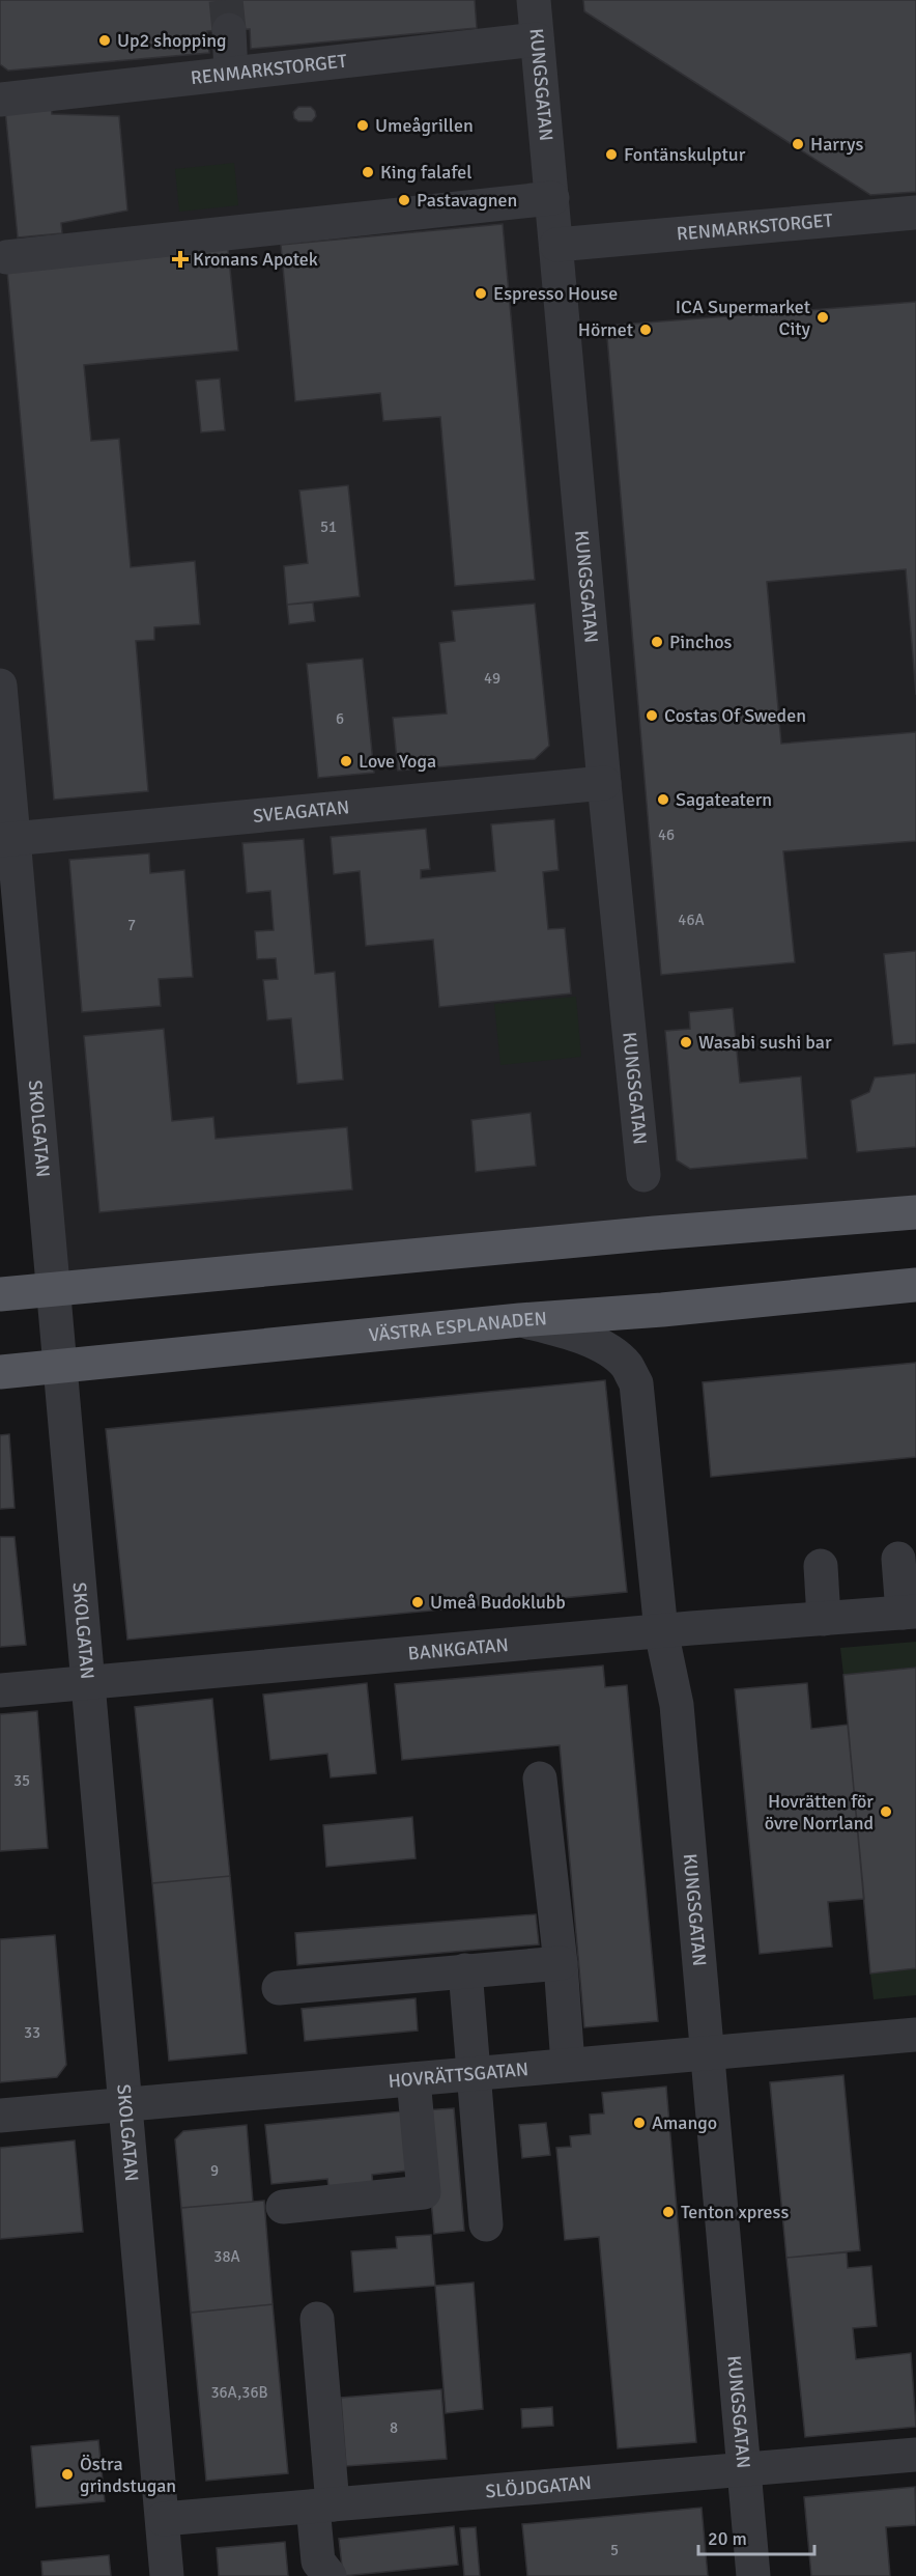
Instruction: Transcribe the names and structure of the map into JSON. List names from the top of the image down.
{
  "streets": {
    "main road": ["VÄSTRA ESPLANADEN"],
    "street": [
      "RENMARKSTORGET",
      "KUNGSGATAN",
      "SVEAGATAN",
      "SKOLGATAN",
      "BANKGATAN",
      "HOVRÄTTSGATAN",
      "SLÖJDGATAN"
    ]
  },
  "crossings": [
    ["RENMARKSTORGET", "KUNGSGATAN"],
    ["KUNGSGATAN", "SVEAGATAN"],
    ["KUNGSGATAN", "VÄSTRA ESPLANADEN"],
    ["KUNGSGATAN", "BANKGATAN"],
    ["KUNGSGATAN", "HOVRÄTTSGATAN"],
    ["KUNGSGATAN", "SLÖJDGATAN"],
    ["SVEAGATAN", "SKOLGATAN"],
    ["SKOLGATAN", "VÄSTRA ESPLANADEN"],
    ["SKOLGATAN", "BANKGATAN"],
    ["SKOLGATAN", "HOVRÄTTSGATAN"],
    ["SKOLGATAN", "SLÖJDGATAN"]
  ],
  "places": {
    "other": [
      "Up2 shopping",
      "Umeågrillen",
      "Harrys",
      "Fontänskulptur",
      "King falafel",
      "Pastavagnen",
      "Espresso House",
      "ICA Supermarket City",
      "Hörnet",
      "Pinchos",
      "Costas Of Sweden",
      "Love Yoga",
      "Sagateatern",
      "Wasabi sushi bar",
      "Umeå Budoklubb",
      "Hovrätten för övre Norrland",
      "Amango",
      "Tenton xpress",
      "Östra grindstugan"
    ],
    "health": ["Kronans Apotek"]
  },
  "house_numbers": [
    "51",
    "49",
    "6",
    "46",
    "46A",
    "7",
    "35",
    "33",
    "9",
    "38A",
    "36A,36B",
    "8",
    "5"
  ],
  "scale_bar": "20 m"
}
